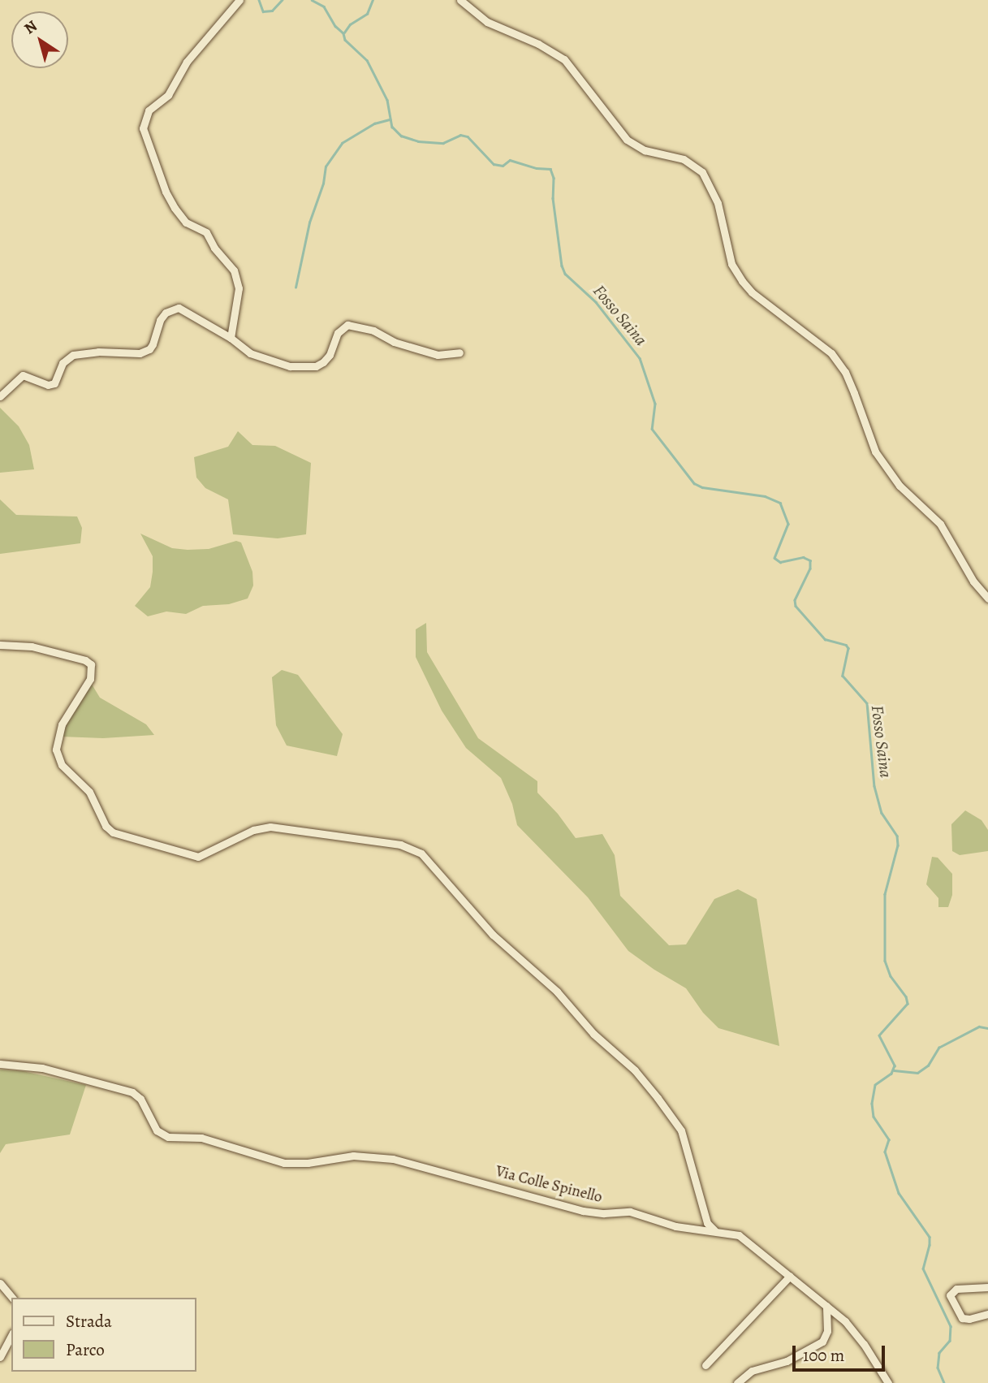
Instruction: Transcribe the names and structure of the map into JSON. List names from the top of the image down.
{
  "streets": {
    "street": ["Via Colle Spinello"]
  },
  "water": ["Fosso Saina"],
  "legend": ["Strada", "Parco"],
  "scale_bar": "100 m",
  "north": "top left"
}
